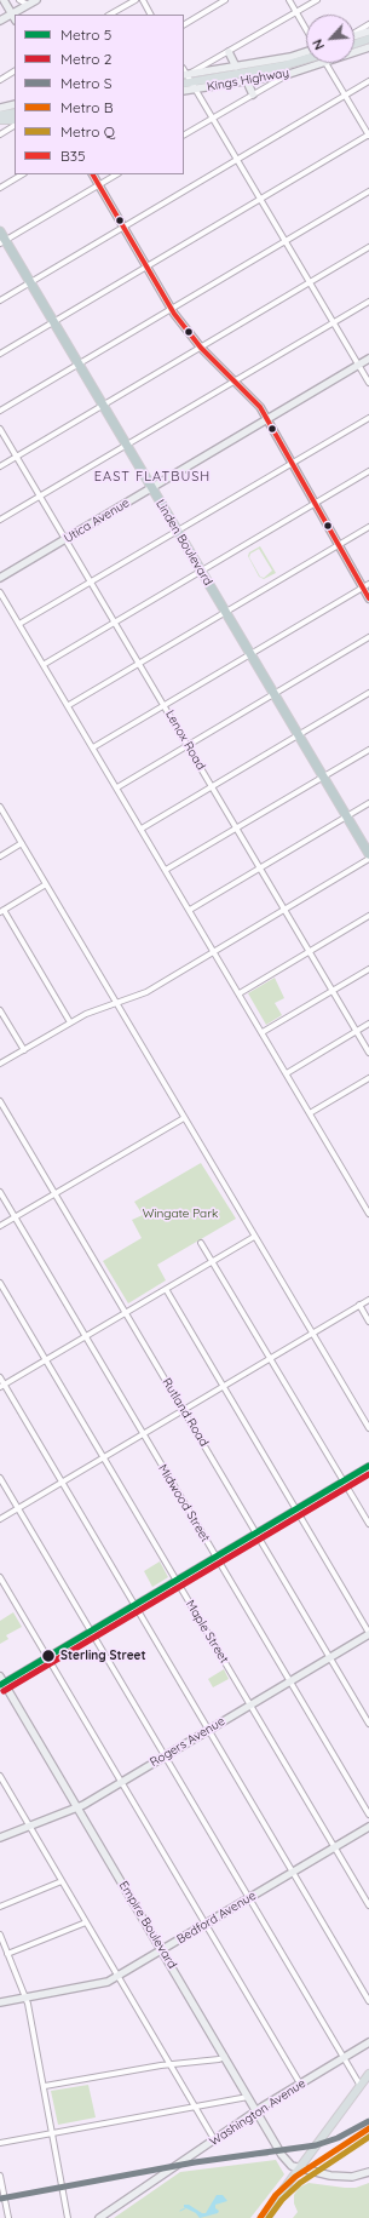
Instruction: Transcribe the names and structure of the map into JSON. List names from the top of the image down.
{
  "streets": {
    "highway": ["Linden Boulevard"],
    "main road": [
      "Kings Highway",
      "Utica Avenue",
      "Rogers Avenue",
      "Bedford Avenue",
      "Empire Boulevard",
      "Washington Avenue"
    ],
    "street": [
      "Lenox Road",
      "Rutland Road",
      "Midwood Street",
      "Maple Street"
    ]
  },
  "crossings": [
    ["Utica Avenue", "Linden Boulevard"],
    ["Utica Avenue", "Lenox Road"],
    ["Rutland Road", "Rogers Avenue"],
    ["Midwood Street", "Rogers Avenue"],
    ["Maple Street", "Rogers Avenue"],
    ["Maple Street", "Bedford Avenue"],
    ["Rogers Avenue", "Empire Boulevard"],
    ["Bedford Avenue", "Empire Boulevard"],
    ["Empire Boulevard", "Washington Avenue"]
  ],
  "districts": ["EAST FLATBUSH"],
  "parks": ["Wingate Park"],
  "places": ["Sterling Street"],
  "lines": [
    "transit line B35",
    "metro line 5",
    "metro line 2",
    "metro line S",
    "metro line B",
    "metro line Q"
  ],
  "legend": [
    "Metro 5",
    "Metro 2",
    "Metro S",
    "Metro B",
    "Metro Q",
    "B35"
  ],
  "north": "bottom left"
}
